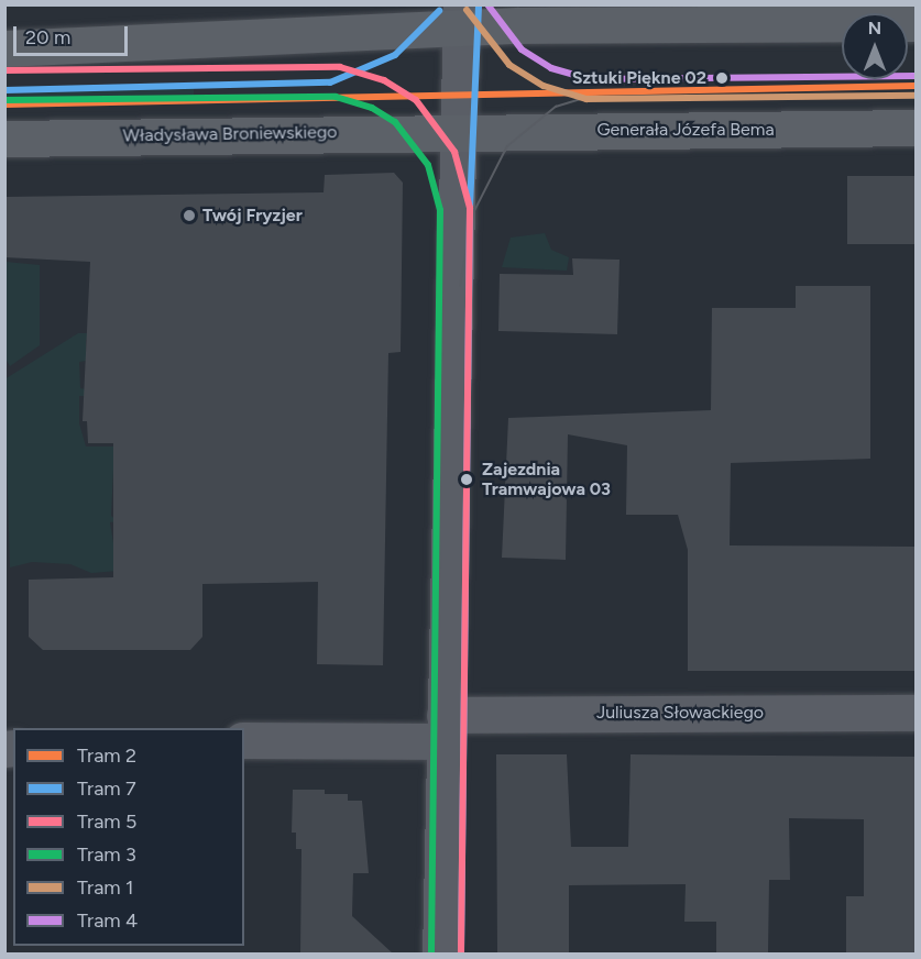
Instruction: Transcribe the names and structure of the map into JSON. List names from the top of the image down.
{
  "streets": {
    "main road": ["Generała Józefa Bema", "Władysława Broniewskiego"],
    "street": ["Juliusza Słowackiego"]
  },
  "crossings": [
    ["Generała Józefa Bema", "Władysława Broniewskiego"]
  ],
  "places": ["Sztuki Piękne 02", "Twój Fryzjer", "Zajezdnia Tramwajowa 03"],
  "lines": [
    "tram line 7",
    "tram line 4",
    "tram line 1",
    "tram line 5",
    "tram line 2",
    "tram line 3"
  ],
  "legend": [
    "Tram 2",
    "Tram 7",
    "Tram 5",
    "Tram 3",
    "Tram 1",
    "Tram 4"
  ],
  "scale_bar": "20 m",
  "north": "top"
}
